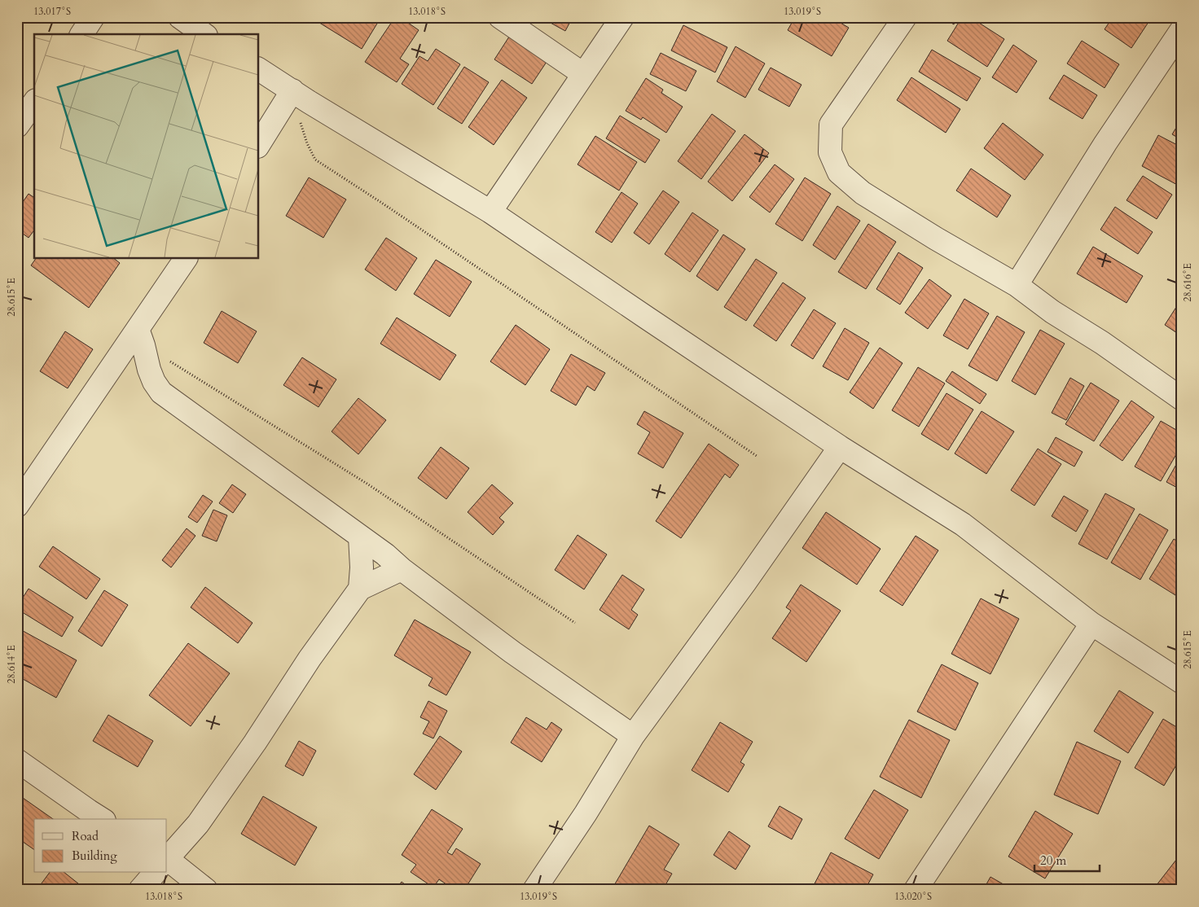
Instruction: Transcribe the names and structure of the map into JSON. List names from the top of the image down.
{
  "legend": ["Road", "Building"],
  "scale_bar": "20 m",
  "coordinates": [
    "13.017°S",
    "13.018°S",
    "13.019°S",
    "28.616°E",
    "28.615°E",
    "28.614°E",
    "13.020°S"
  ]
}
